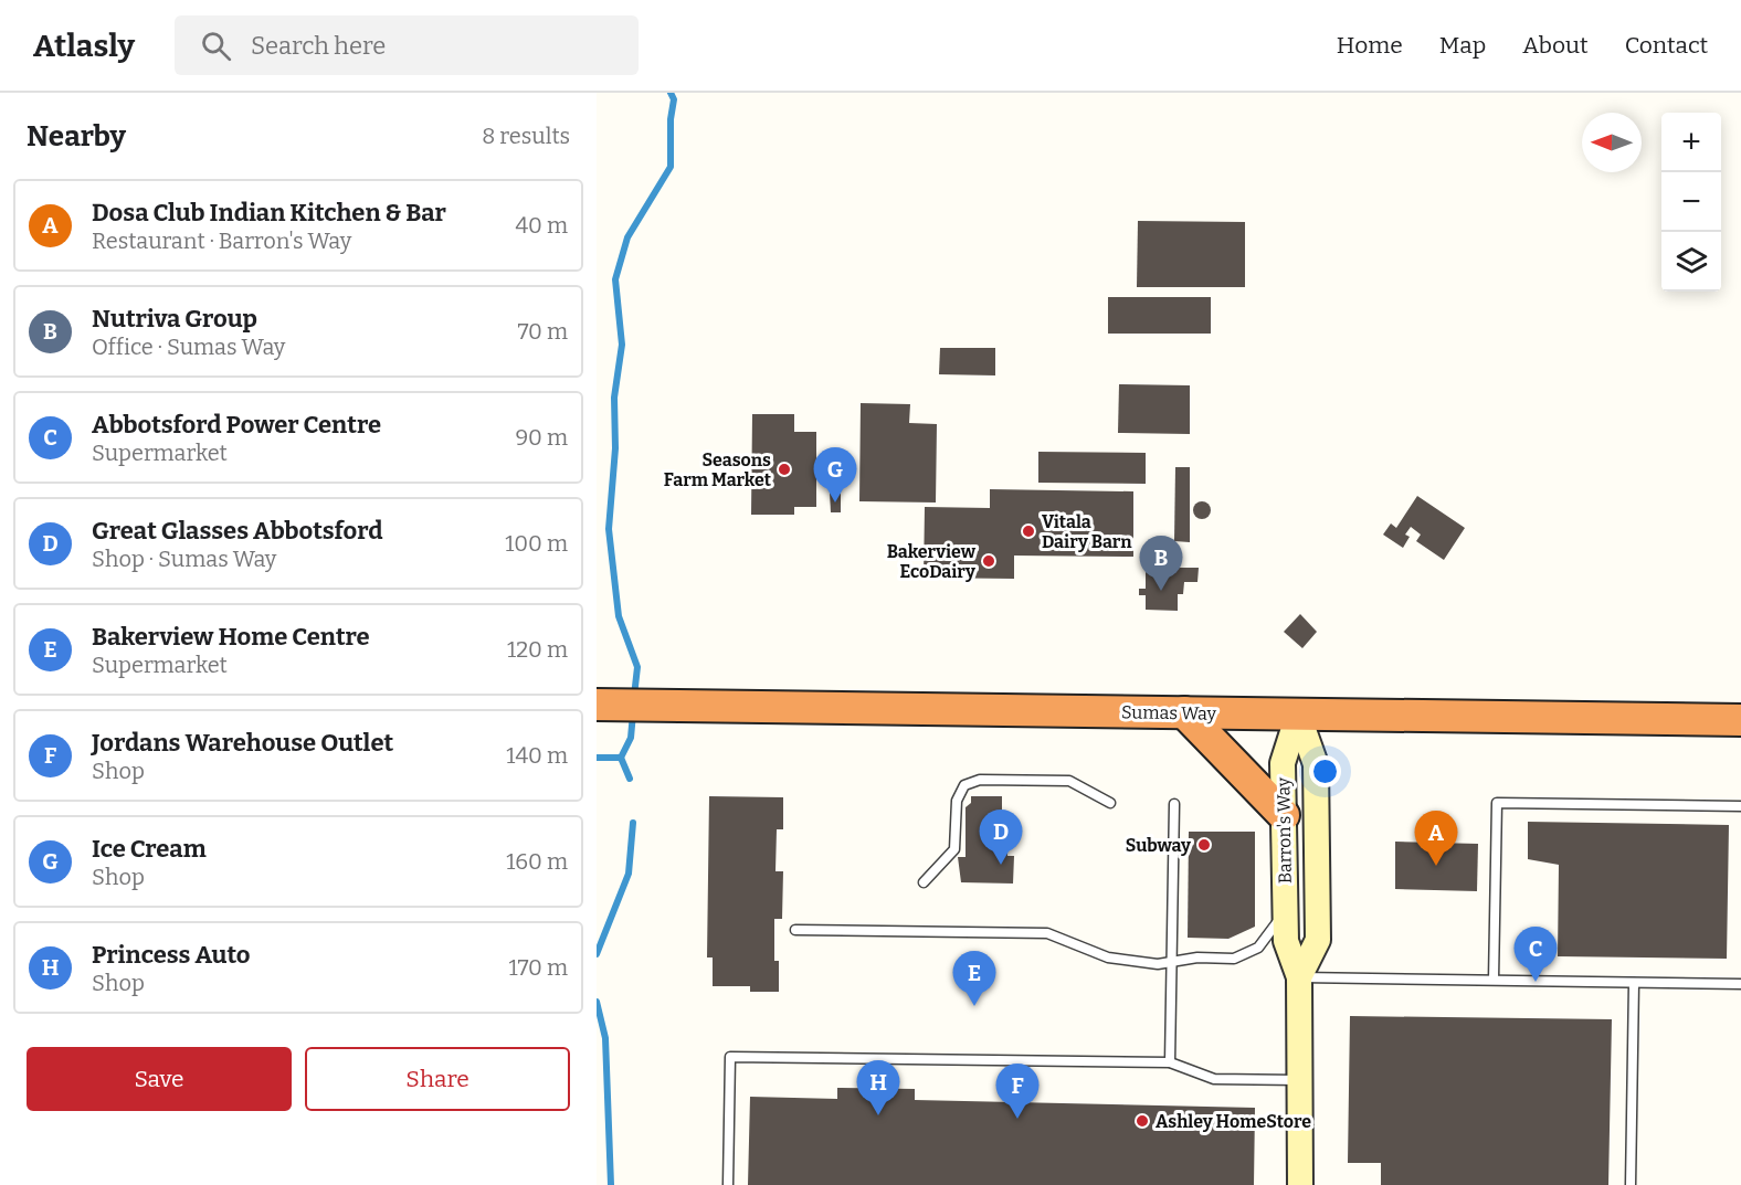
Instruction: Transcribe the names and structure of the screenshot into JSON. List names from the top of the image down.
{
  "streets": {
    "highway": ["Sumas Way"],
    "street": ["Barron's Way"]
  },
  "crossings": [
    ["Sumas Way", "Barron's Way"]
  ],
  "places": [
    "Seasons Farm Market",
    "Vitala Dairy Barn",
    "Bakerview EcoDairy",
    "Subway",
    "Ashley HomeStore"
  ],
  "north": "left",
  "page": {
    "header": "Atlasly",
    "search": "Search here",
    "nav": [
      "Home",
      "Map",
      "About",
      "Contact"
    ],
    "heading": ["Nearby", "8 results"],
    "map_buttons": ["+", "−"],
    "list": [
      {
        "mark": "A",
        "name": "Dosa Club Indian Kitchen & Bar",
        "note": "Restaurant · Barron's Way",
        "value": "40 m"
      },
      {
        "mark": "B",
        "name": "Nutriva Group",
        "note": "Office · Sumas Way",
        "value": "70 m"
      },
      {
        "mark": "C",
        "name": "Abbotsford Power Centre",
        "note": "Supermarket",
        "value": "90 m"
      },
      {
        "mark": "D",
        "name": "Great Glasses Abbotsford",
        "note": "Shop · Sumas Way",
        "value": "100 m"
      },
      {
        "mark": "E",
        "name": "Bakerview Home Centre",
        "note": "Supermarket",
        "value": "120 m"
      },
      {
        "mark": "F",
        "name": "Jordans Warehouse Outlet",
        "note": "Shop",
        "value": "140 m"
      },
      {
        "mark": "G",
        "name": "Ice Cream",
        "note": "Shop",
        "value": "160 m"
      },
      {
        "mark": "H",
        "name": "Princess Auto",
        "note": "Shop",
        "value": "170 m"
      }
    ],
    "pins": [
      "G",
      "B",
      "D",
      "A",
      "C",
      "E",
      "H",
      "F"
    ],
    "buttons": ["Save", "Share"]
  }
}
